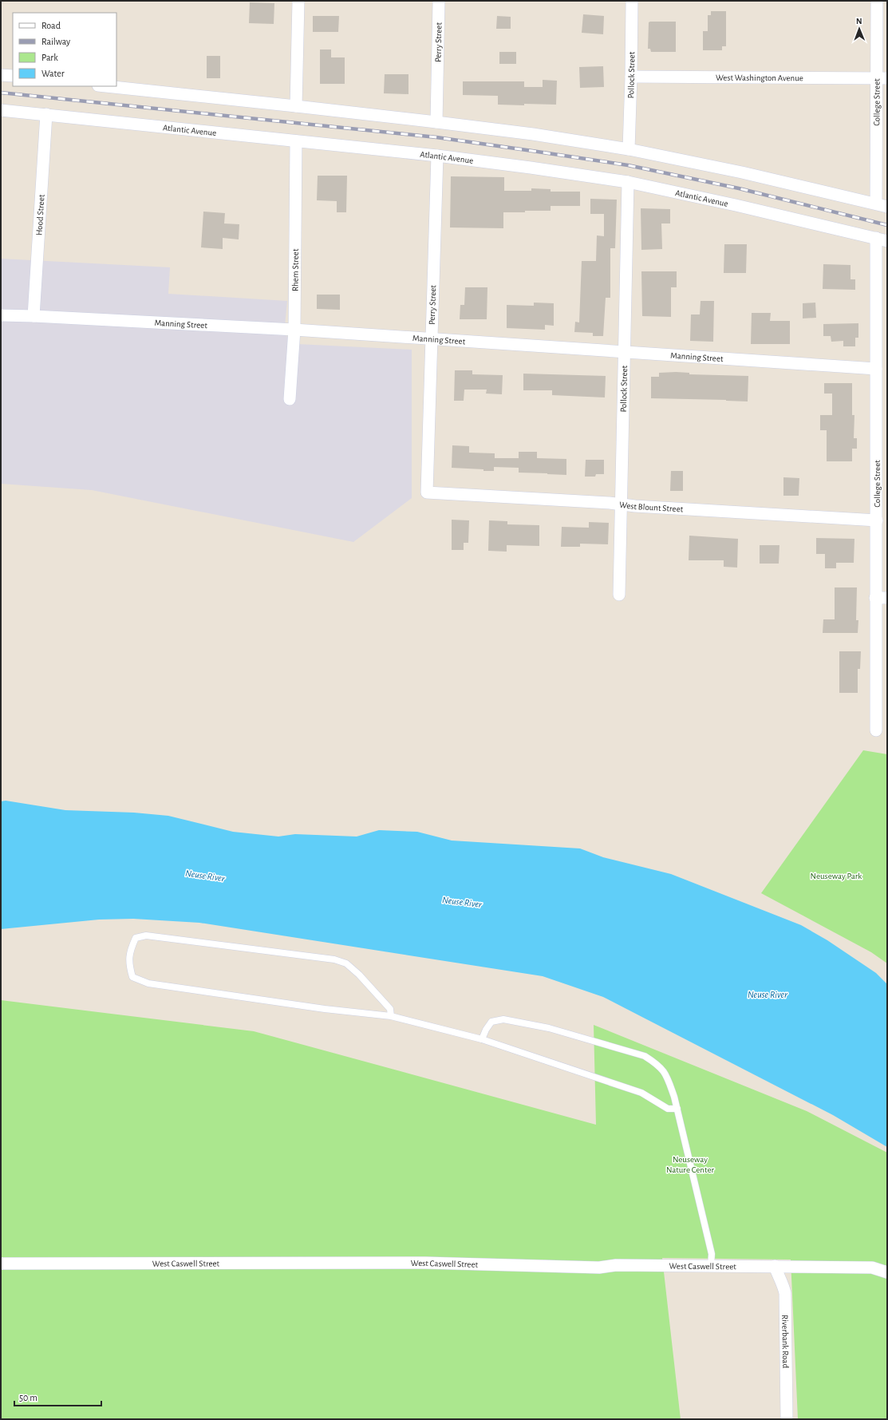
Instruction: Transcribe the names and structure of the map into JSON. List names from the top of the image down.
{
  "streets": {
    "street": [
      "Perry Street",
      "Pollock Street",
      "West Washington Avenue",
      "College Street",
      "Atlantic Avenue",
      "Hood Street",
      "Rhem Street",
      "Manning Street",
      "West Blount Street",
      "West Caswell Street",
      "Riverbank Road"
    ]
  },
  "crossings": [
    ["Perry Street", "Atlantic Avenue"],
    ["Perry Street", "Manning Street"],
    ["Perry Street", "West Blount Street"],
    ["Pollock Street", "West Washington Avenue"],
    ["Pollock Street", "Atlantic Avenue"],
    ["Pollock Street", "Manning Street"],
    ["Pollock Street", "West Blount Street"],
    ["West Washington Avenue", "College Street"],
    ["College Street", "Atlantic Avenue"],
    ["College Street", "Manning Street"],
    ["College Street", "West Blount Street"],
    ["Atlantic Avenue", "Hood Street"],
    ["Atlantic Avenue", "Rhem Street"],
    ["Hood Street", "Manning Street"],
    ["Rhem Street", "Manning Street"],
    ["West Caswell Street", "Riverbank Road"]
  ],
  "water": ["Neuse River"],
  "parks": ["Neuseway Park", "Neuseway Nature Center"],
  "legend": [
    "Road",
    "Railway",
    "Park",
    "Water"
  ],
  "scale_bar": "50 m",
  "north": "top"
}
